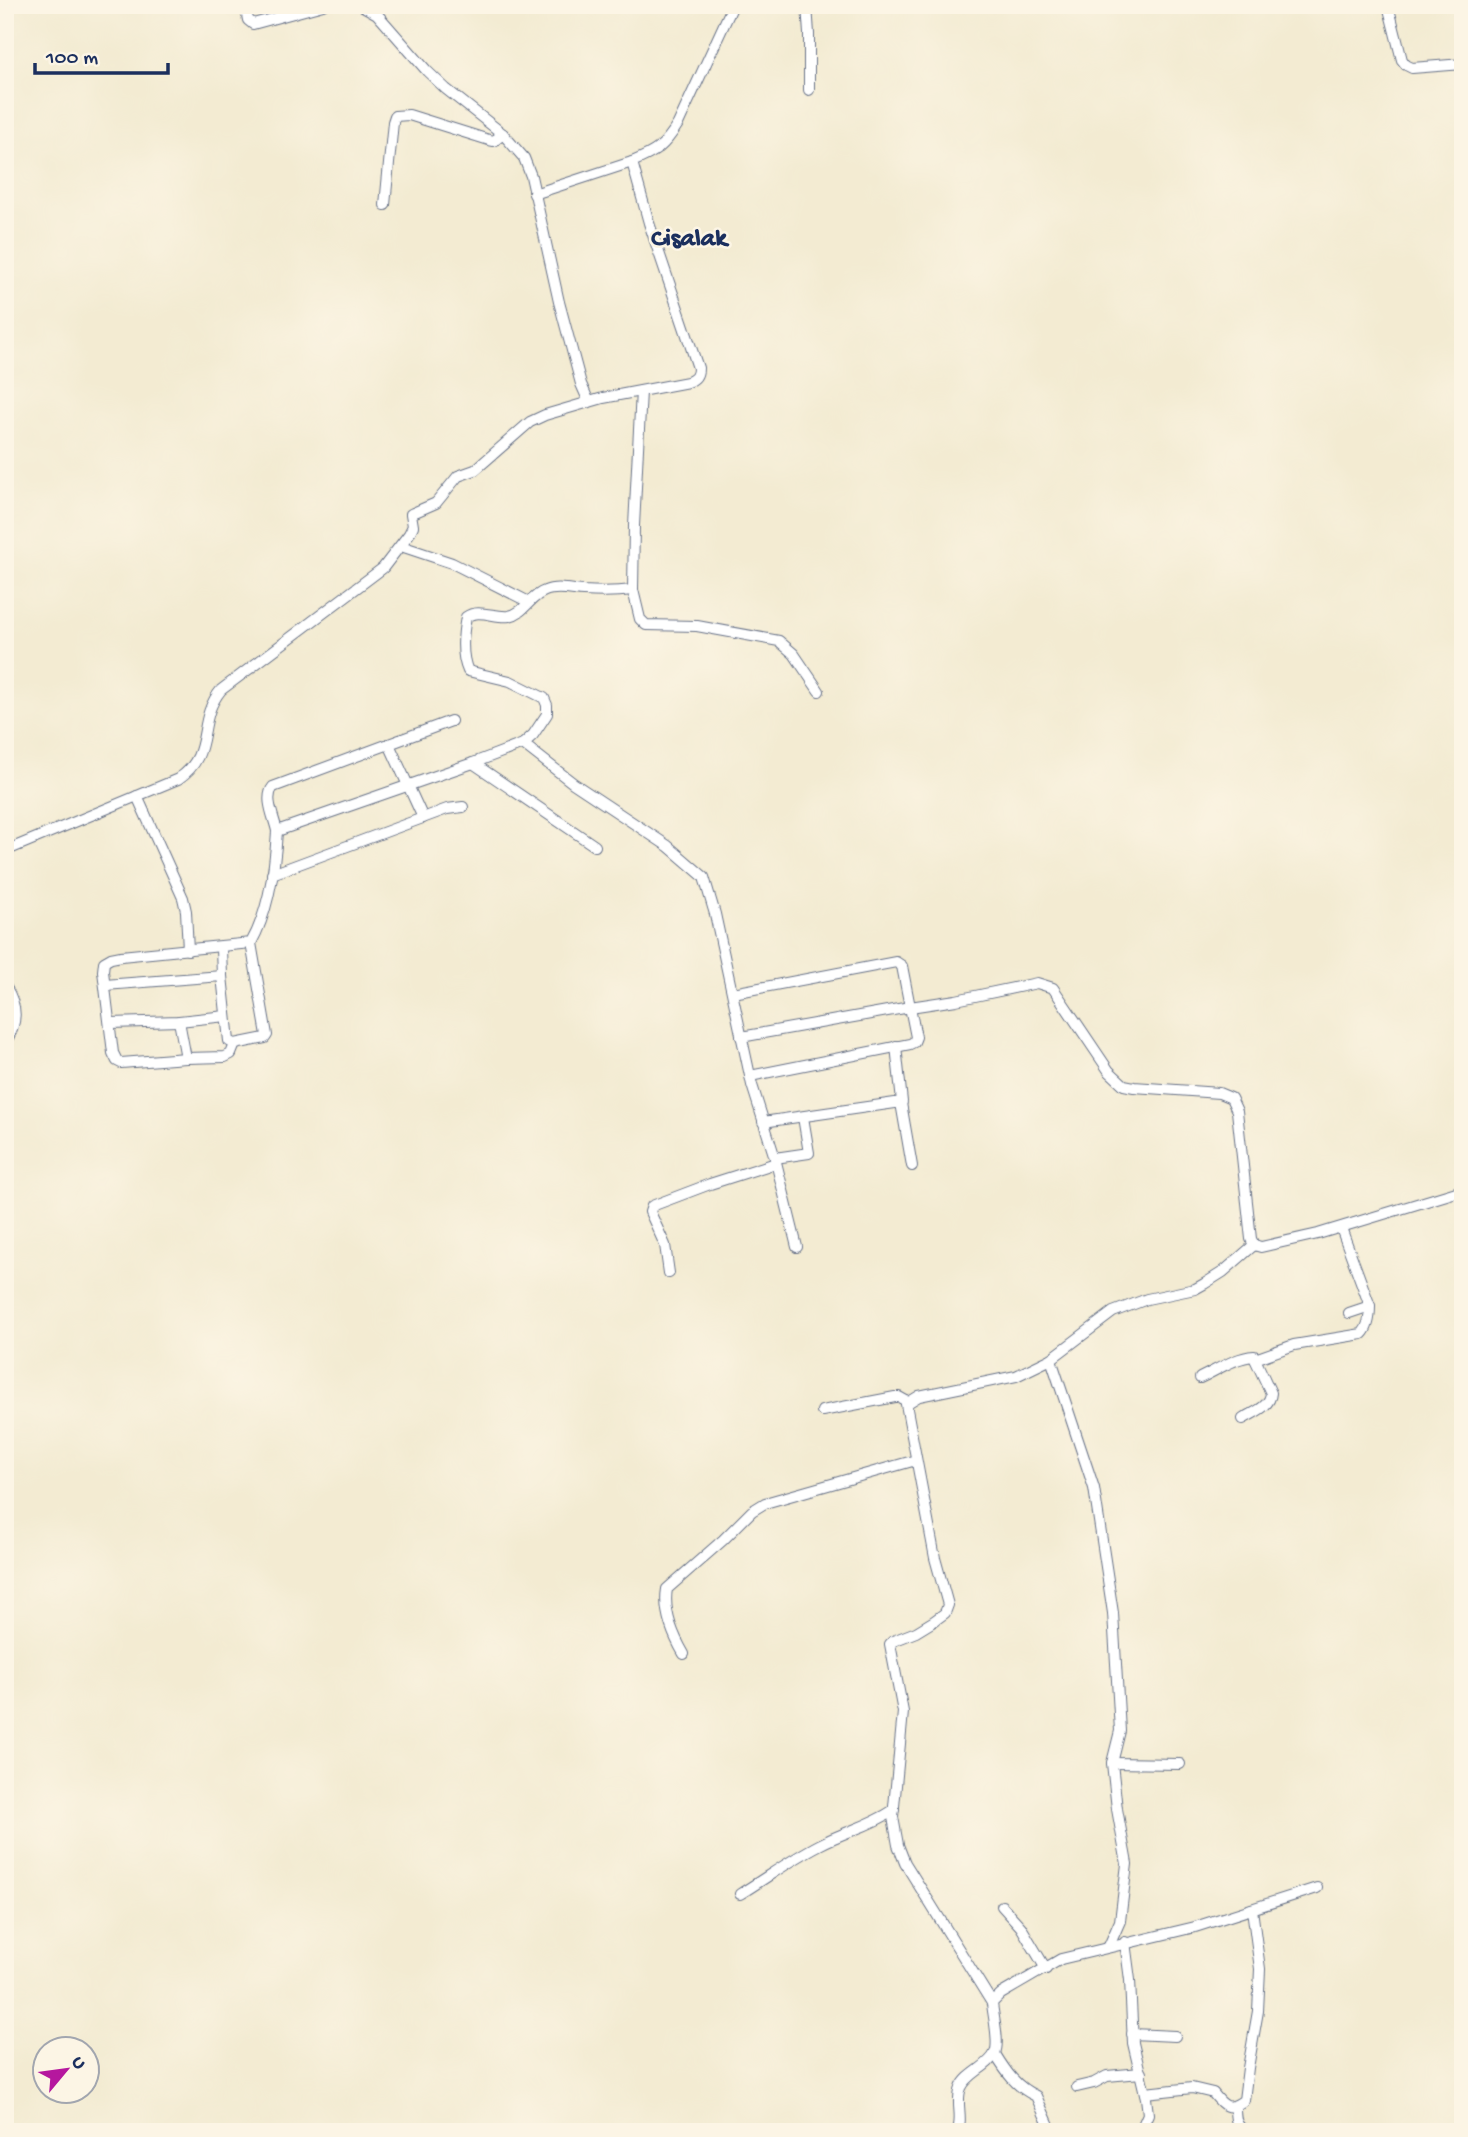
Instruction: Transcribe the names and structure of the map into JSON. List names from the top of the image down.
{
  "districts": ["Cisalak"],
  "scale_bar": "100 m",
  "north": "top right"
}
